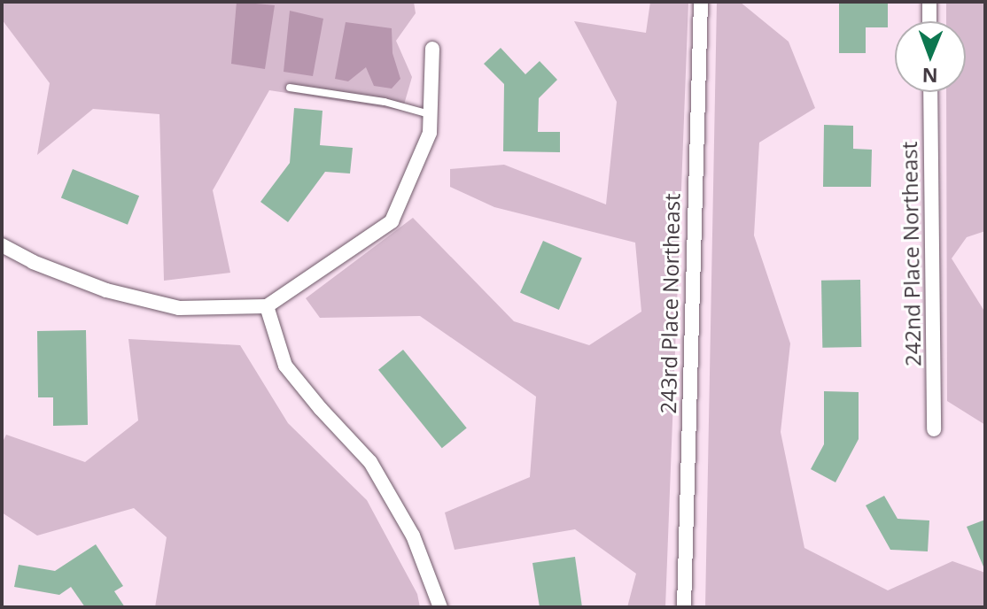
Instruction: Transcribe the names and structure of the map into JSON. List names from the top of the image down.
{
  "streets": {
    "street": ["242nd Place Northeast", "243rd Place Northeast"]
  },
  "north": "bottom"
}
